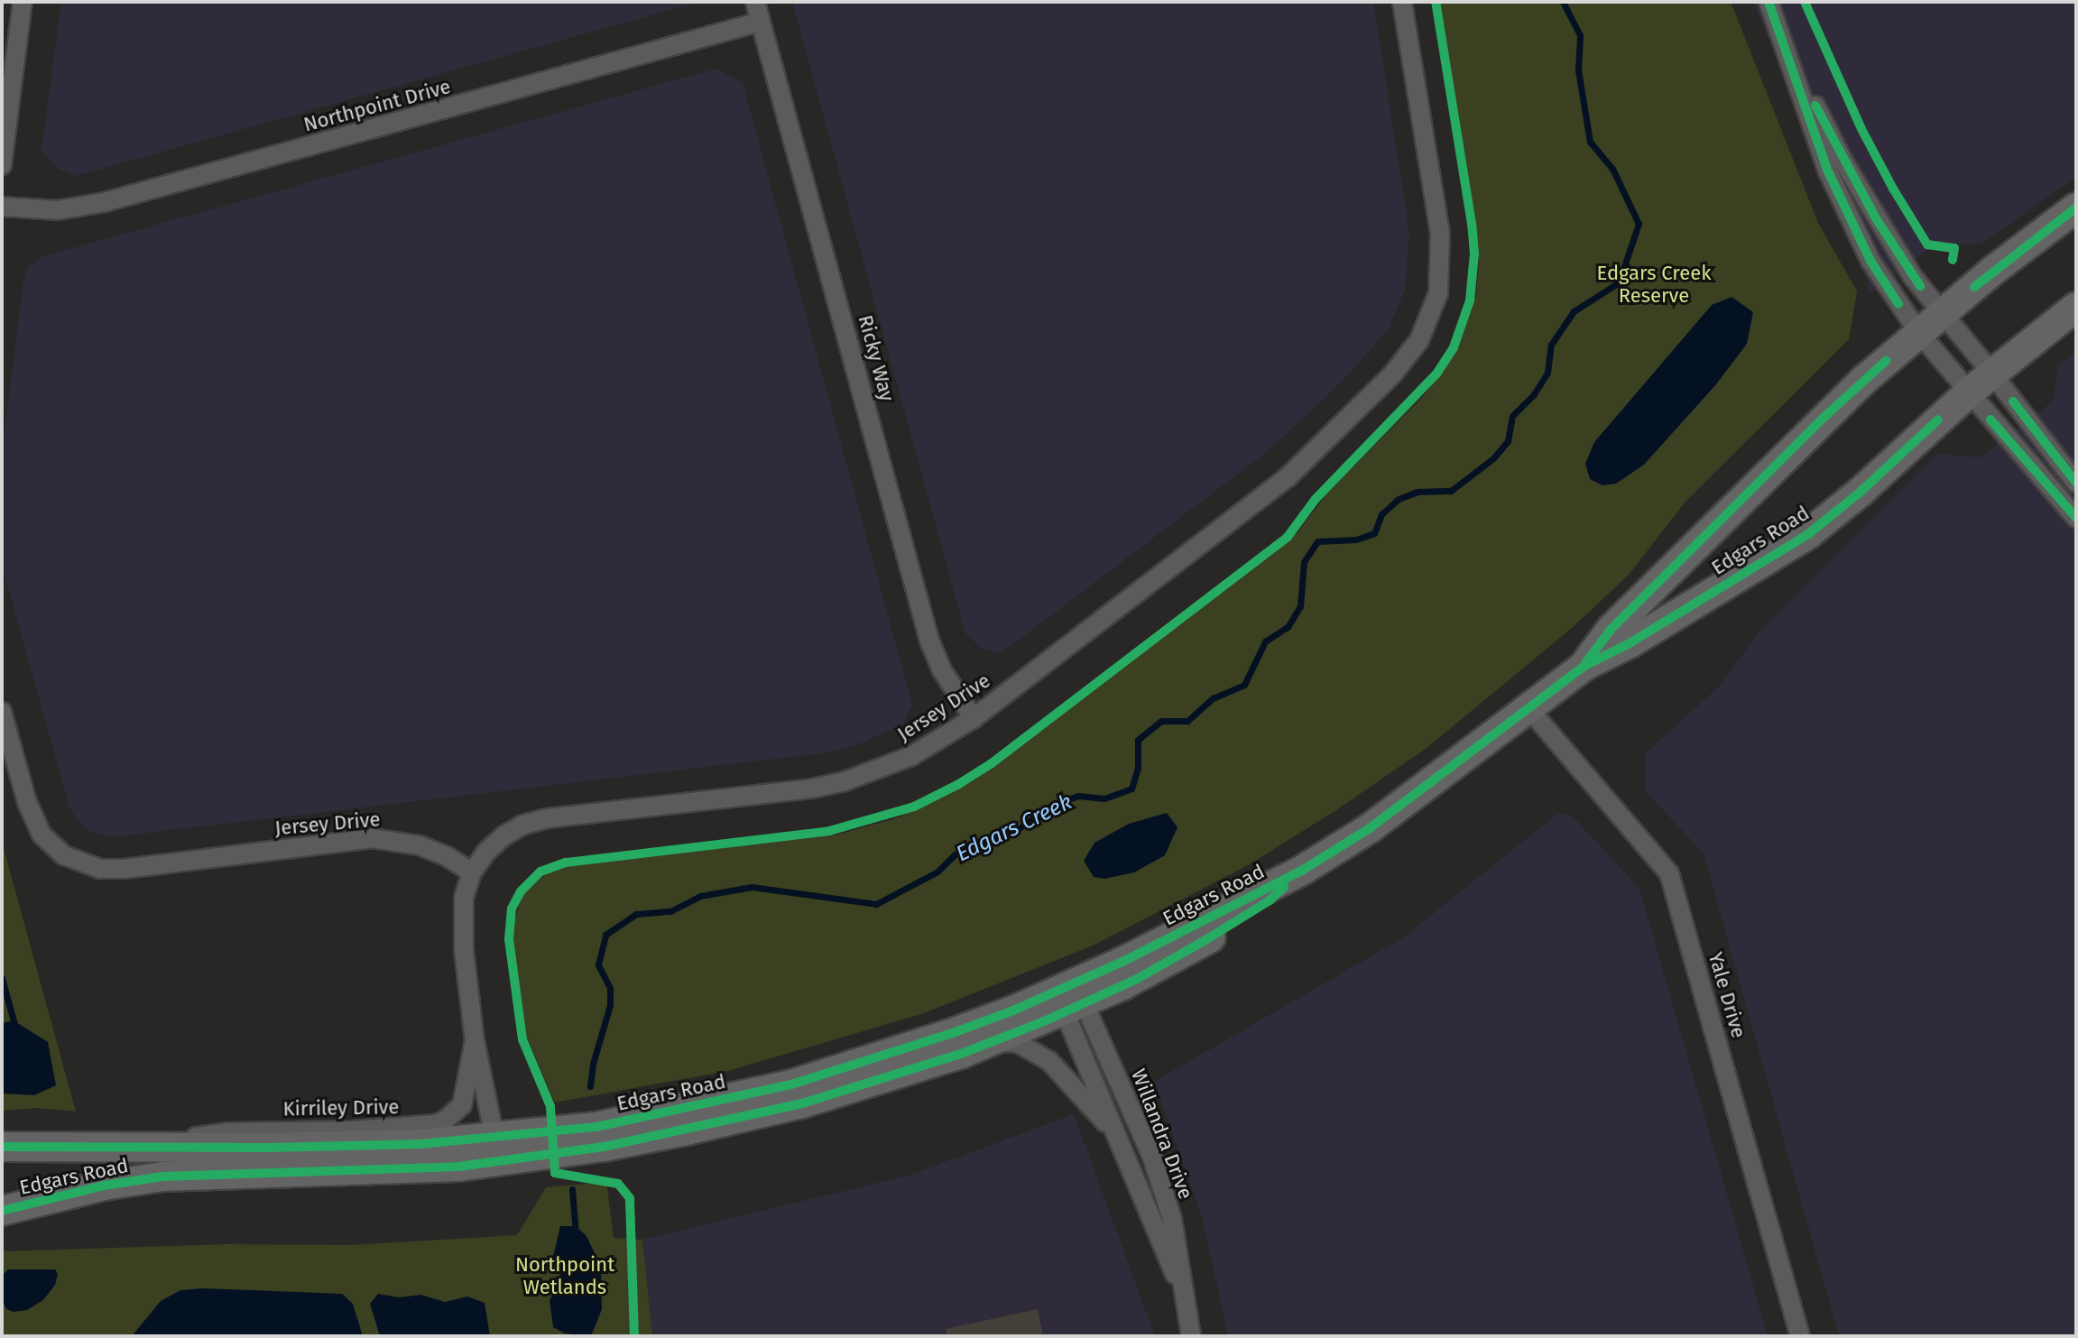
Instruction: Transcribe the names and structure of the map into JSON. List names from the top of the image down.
{
  "streets": {
    "main road": ["Edgars Road"],
    "street": [
      "Northpoint Drive",
      "Ricky Way",
      "Jersey Drive",
      "Yale Drive",
      "Kirriley Drive",
      "Willandra Drive"
    ]
  },
  "crossings": [
    ["Northpoint Drive", "Ricky Way"],
    ["Ricky Way", "Jersey Drive"],
    ["Edgars Road", "Yale Drive"],
    ["Edgars Road", "Kirriley Drive"],
    ["Edgars Road", "Willandra Drive"],
    ["Jersey Drive", "Kirriley Drive"]
  ],
  "water": ["Edgars Creek"],
  "parks": ["Edgars Creek Reserve", "Northpoint Wetlands"]
}
